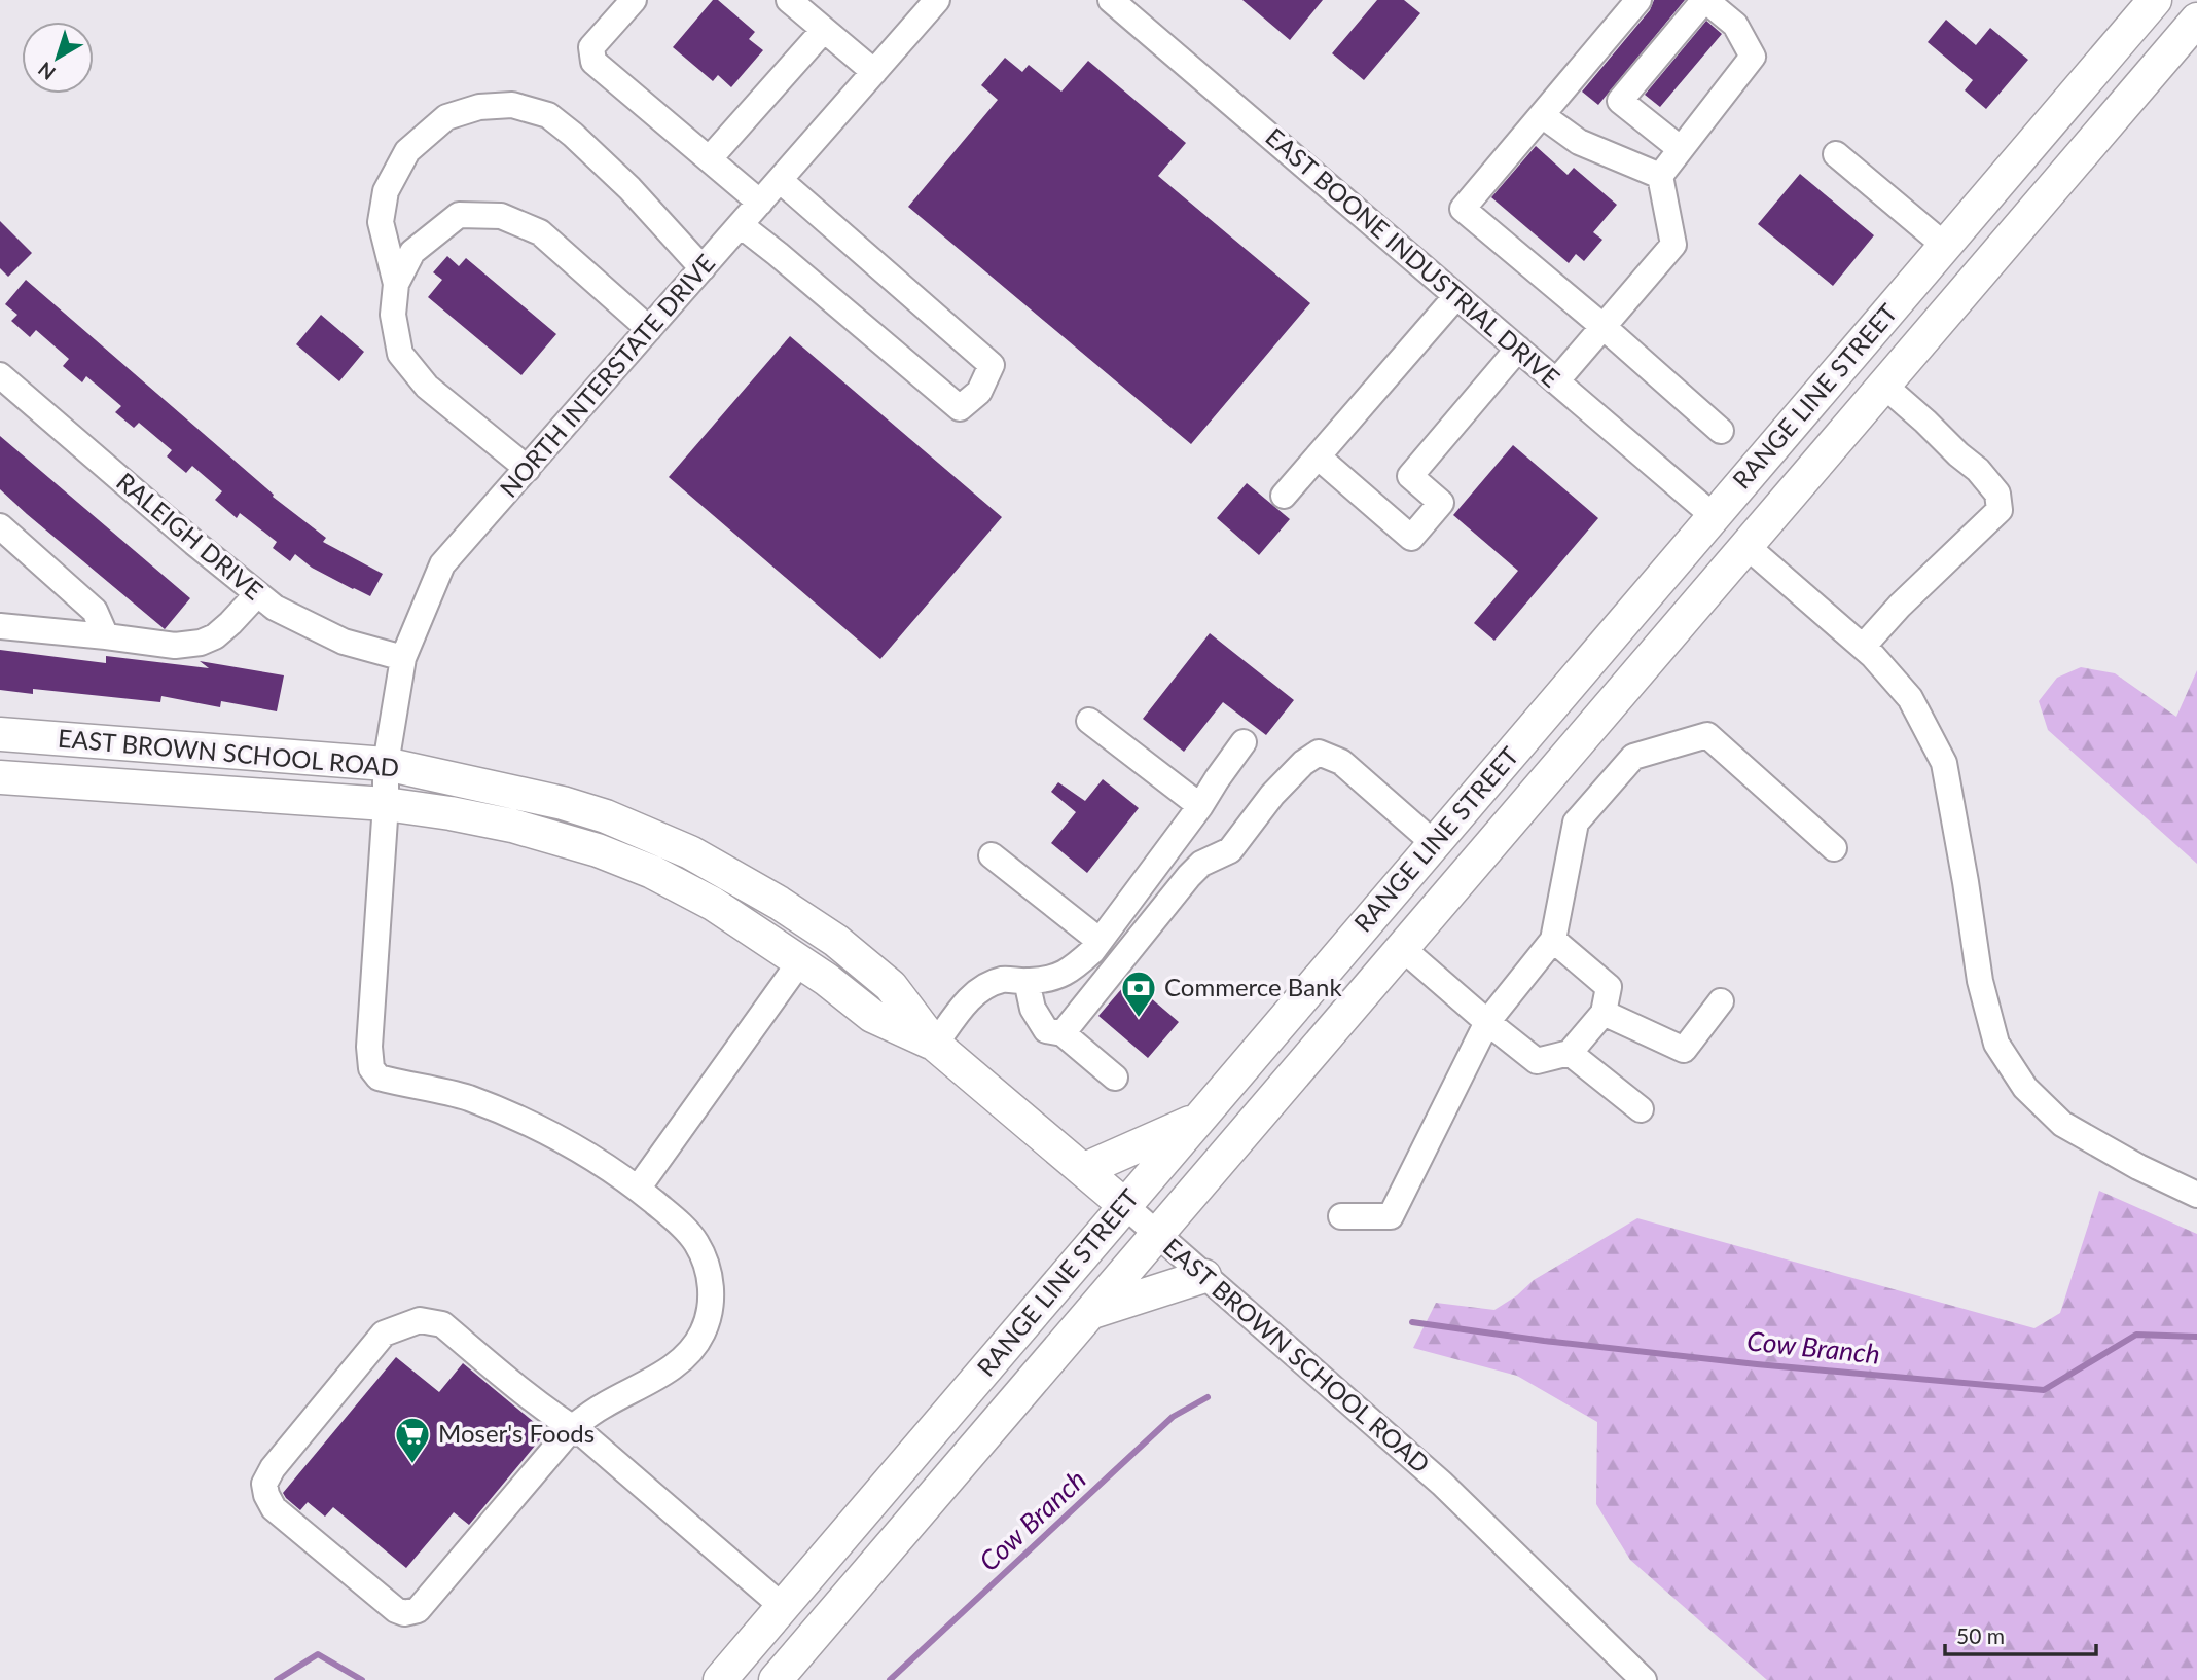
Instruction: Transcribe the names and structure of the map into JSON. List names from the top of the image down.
{
  "streets": {
    "main road": ["RANGE LINE STREET", "EAST BROWN SCHOOL ROAD"],
    "street": ["EAST BOONE INDUSTRIAL DRIVE", "NORTH INTERSTATE DRIVE", "RALEIGH DRIVE"]
  },
  "crossings": [
    ["EAST BOONE INDUSTRIAL DRIVE", "RANGE LINE STREET"],
    ["NORTH INTERSTATE DRIVE", "RALEIGH DRIVE"],
    ["NORTH INTERSTATE DRIVE", "EAST BROWN SCHOOL ROAD"],
    ["RANGE LINE STREET", "EAST BROWN SCHOOL ROAD"]
  ],
  "water": ["Cow Branch"],
  "places": {
    "bank": ["Commerce Bank"],
    "supermarket": ["Moser's Foods"]
  },
  "scale_bar": "50 m",
  "north": "bottom left"
}
